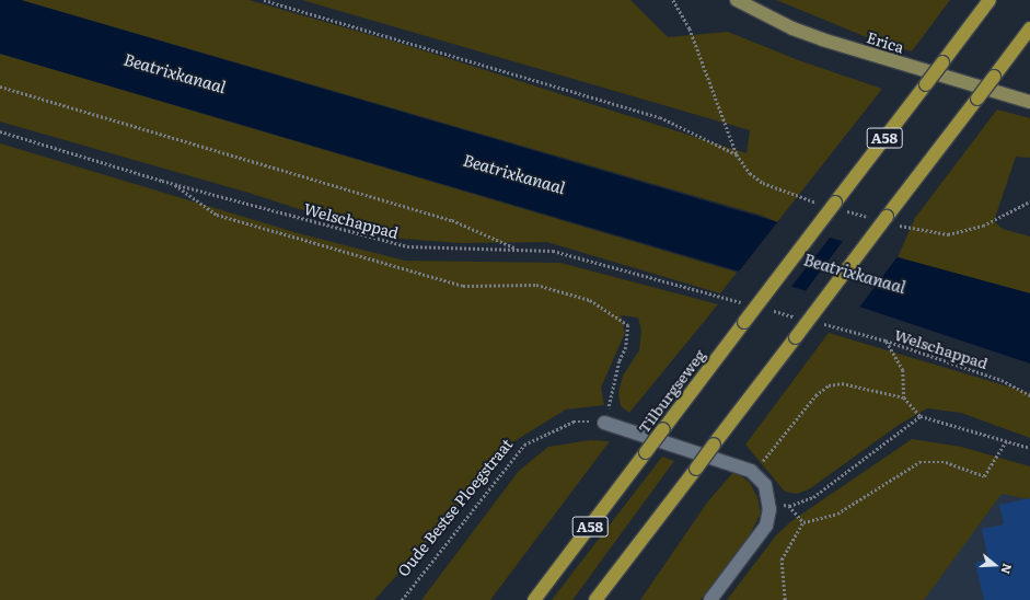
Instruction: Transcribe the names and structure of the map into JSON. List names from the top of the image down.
{
  "streets": {
    "highway": ["A58", "Tilburgseweg"],
    "main road": ["Erica"],
    "path": ["Welschappad", "Oude Bestse Ploegstraat"]
  },
  "water": ["Beatrixkanaal"],
  "north": "right"
}
